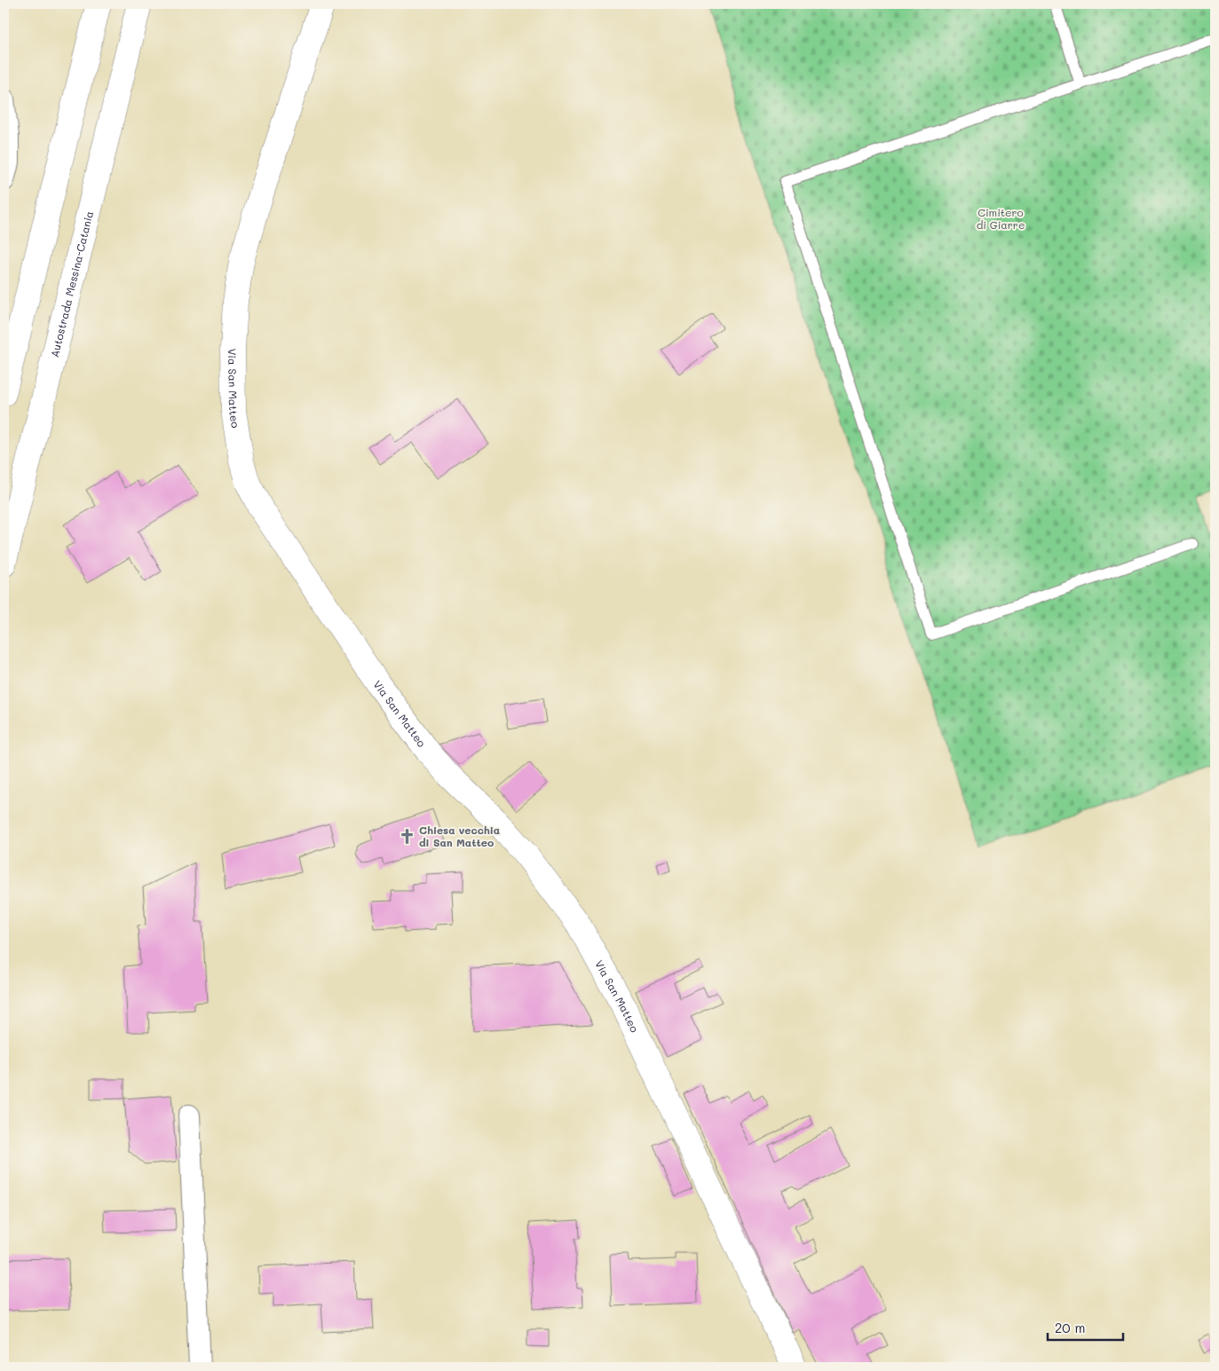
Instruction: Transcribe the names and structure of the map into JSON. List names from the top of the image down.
{
  "streets": {
    "main road": ["Autostrada Messina-Catania", "Via San Matteo"]
  },
  "parks": ["Cimitero di Giarre"],
  "places": {
    "church": ["Chiesa vecchia di San Matteo"]
  },
  "scale_bar": "20 m"
}
